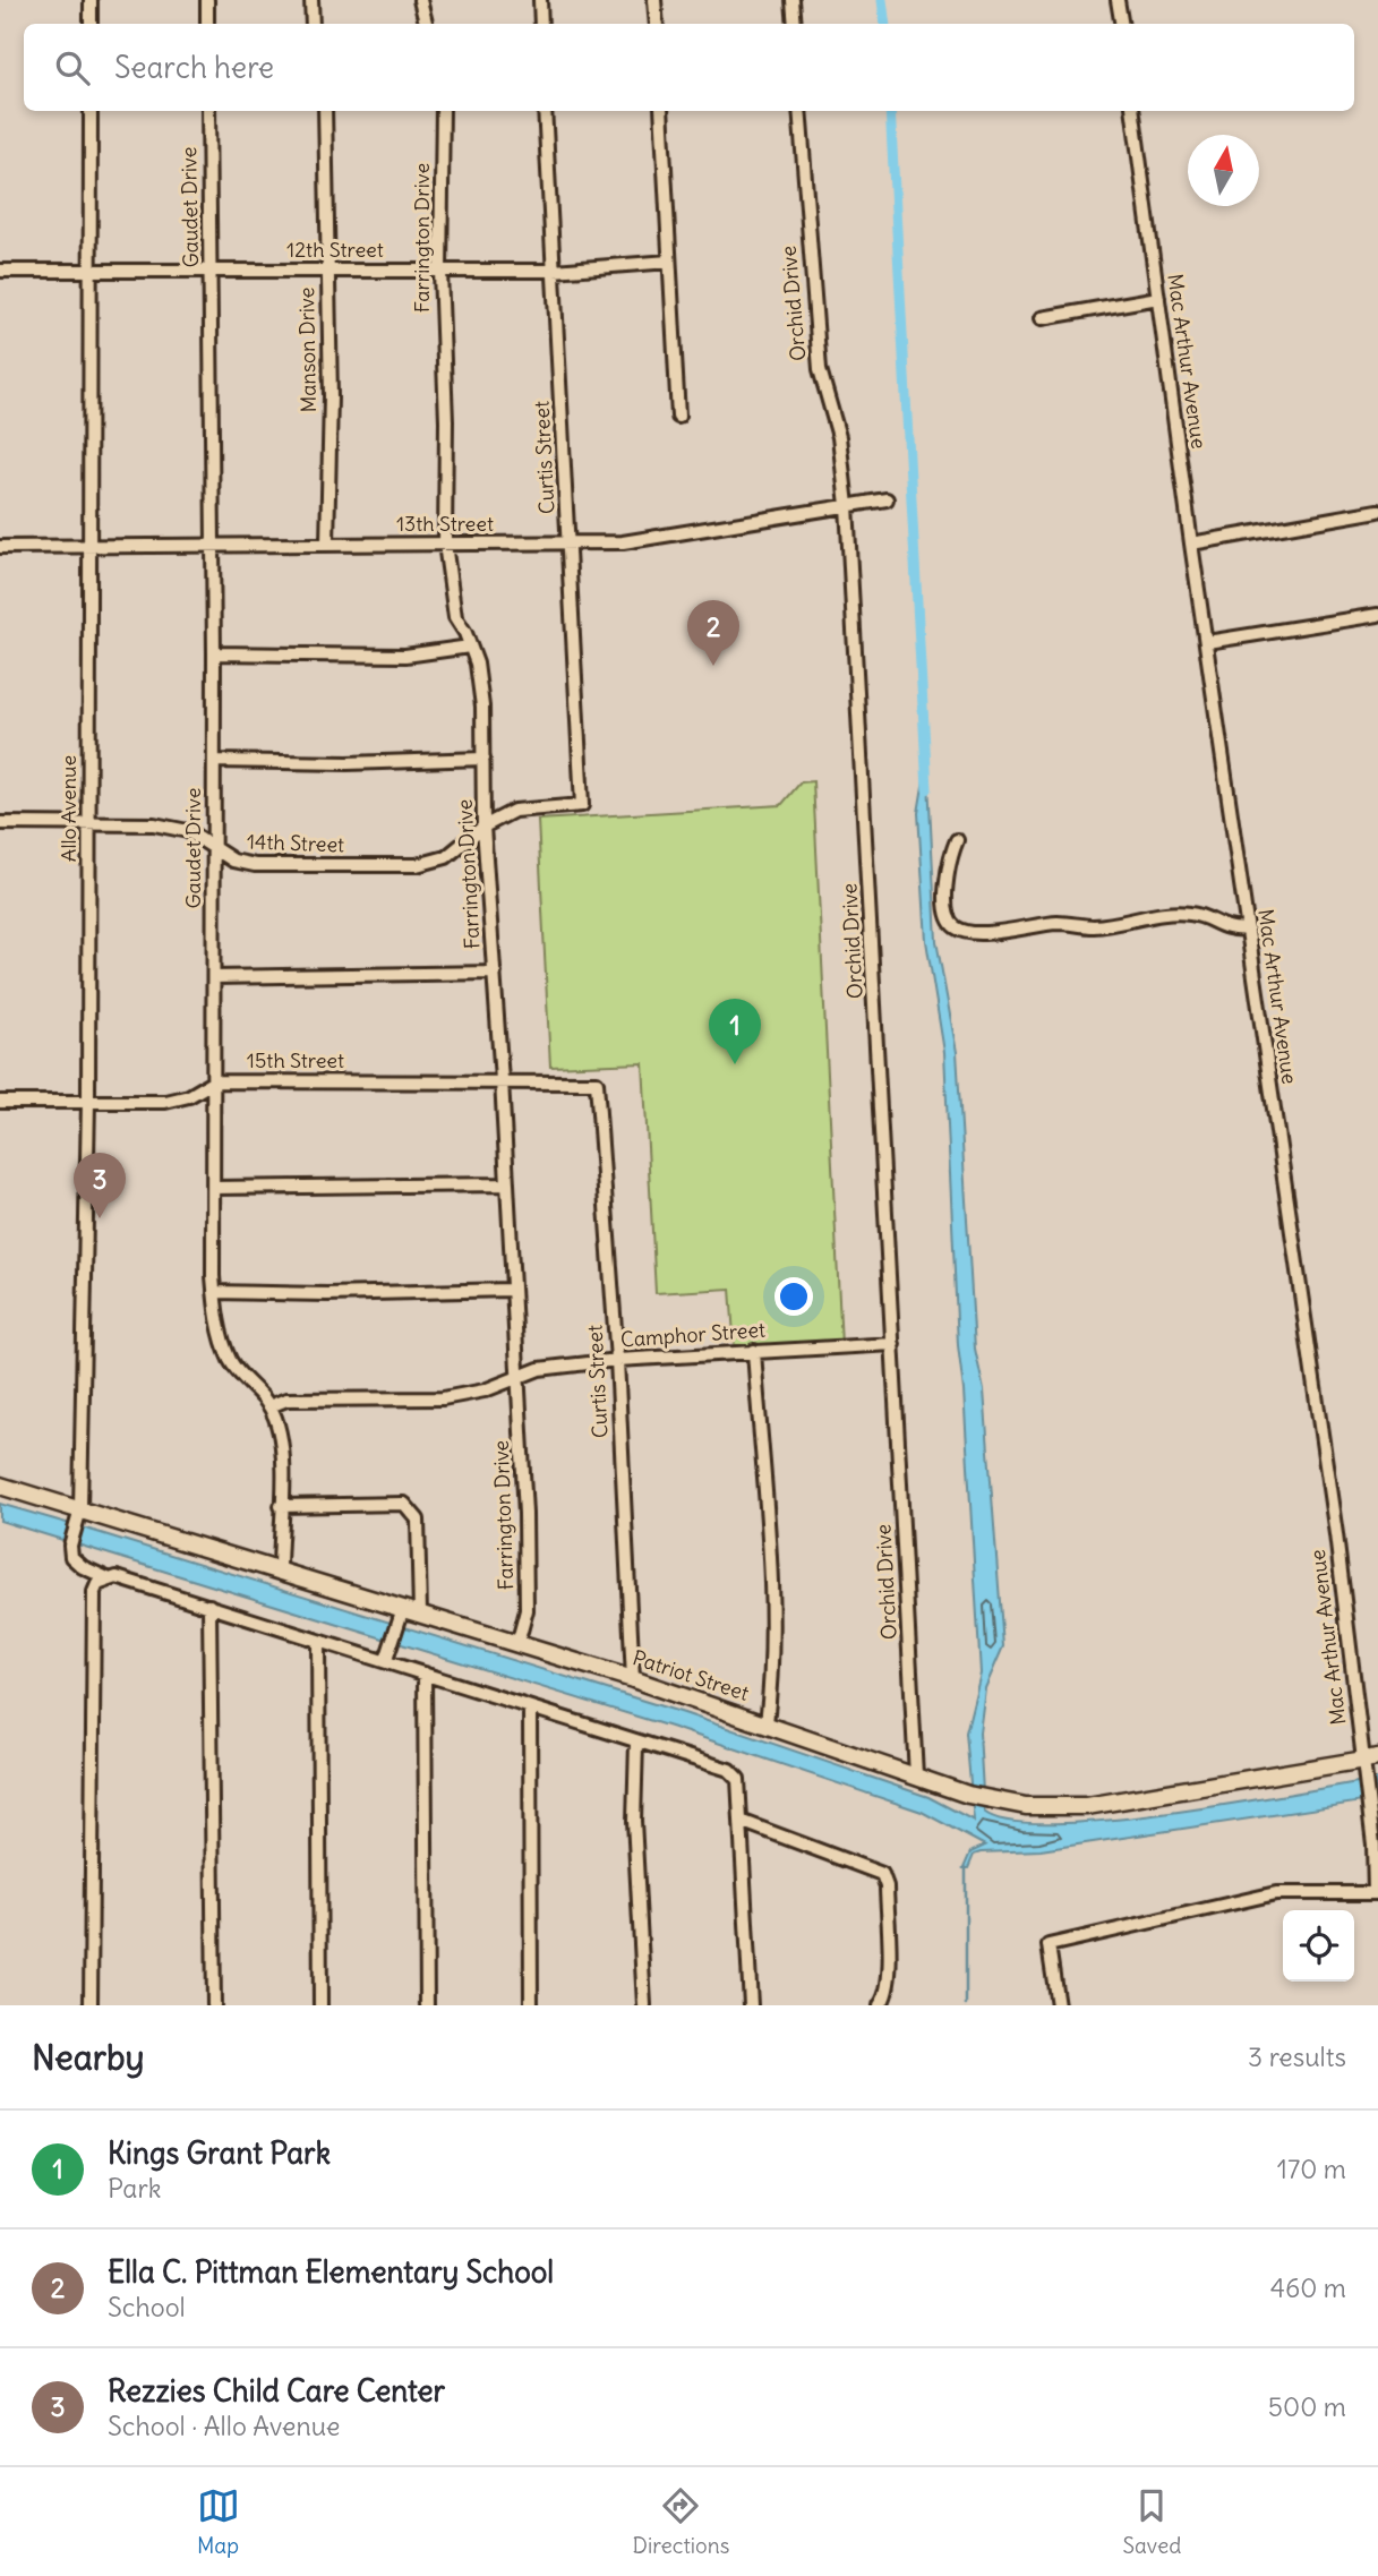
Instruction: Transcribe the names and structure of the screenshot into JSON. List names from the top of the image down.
{
  "streets": {
    "main road": ["Patriot Street"],
    "street": [
      "Gaudet Drive",
      "Farrington Drive",
      "12th Street",
      "Orchid Drive",
      "Manson Drive",
      "Mac Arthur Avenue",
      "Curtis Street",
      "13th Street",
      "Allo Avenue",
      "14th Street",
      "15th Street",
      "Camphor Street"
    ]
  },
  "crossings": [
    ["Gaudet Drive", "12th Street"],
    ["Gaudet Drive", "13th Street"],
    ["Gaudet Drive", "14th Street"],
    ["Gaudet Drive", "15th Street"],
    ["Gaudet Drive", "Camphor Street"],
    ["Gaudet Drive", "Patriot Street"],
    ["Farrington Drive", "12th Street"],
    ["Farrington Drive", "13th Street"],
    ["Farrington Drive", "14th Street"],
    ["Farrington Drive", "15th Street"],
    ["Farrington Drive", "Camphor Street"],
    ["Farrington Drive", "Patriot Street"],
    ["12th Street", "Manson Drive"],
    ["12th Street", "Curtis Street"],
    ["12th Street", "Allo Avenue"],
    ["Orchid Drive", "13th Street"],
    ["Orchid Drive", "Camphor Street"],
    ["Orchid Drive", "Patriot Street"],
    ["Manson Drive", "13th Street"],
    ["Mac Arthur Avenue", "Patriot Street"],
    ["Curtis Street", "13th Street"],
    ["Curtis Street", "14th Street"],
    ["Curtis Street", "15th Street"],
    ["Curtis Street", "Camphor Street"],
    ["Curtis Street", "Patriot Street"],
    ["13th Street", "Allo Avenue"],
    ["Allo Avenue", "14th Street"],
    ["Allo Avenue", "15th Street"],
    ["Allo Avenue", "Patriot Street"]
  ],
  "north": "top",
  "page": {
    "search": "Search here",
    "pins": ["2", "1", "3"],
    "heading": ["Nearby", "3 results"],
    "list": [
      {
        "mark": "1",
        "name": "Kings Grant Park",
        "note": "Park",
        "value": "170 m"
      },
      {
        "mark": "2",
        "name": "Ella C. Pittman Elementary School",
        "note": "School",
        "value": "460 m"
      },
      {
        "mark": "3",
        "name": "Rezzies Child Care Center",
        "note": "School · Allo Avenue",
        "value": "500 m"
      }
    ],
    "nav": ["Map", "Directions", "Saved"]
  }
}
